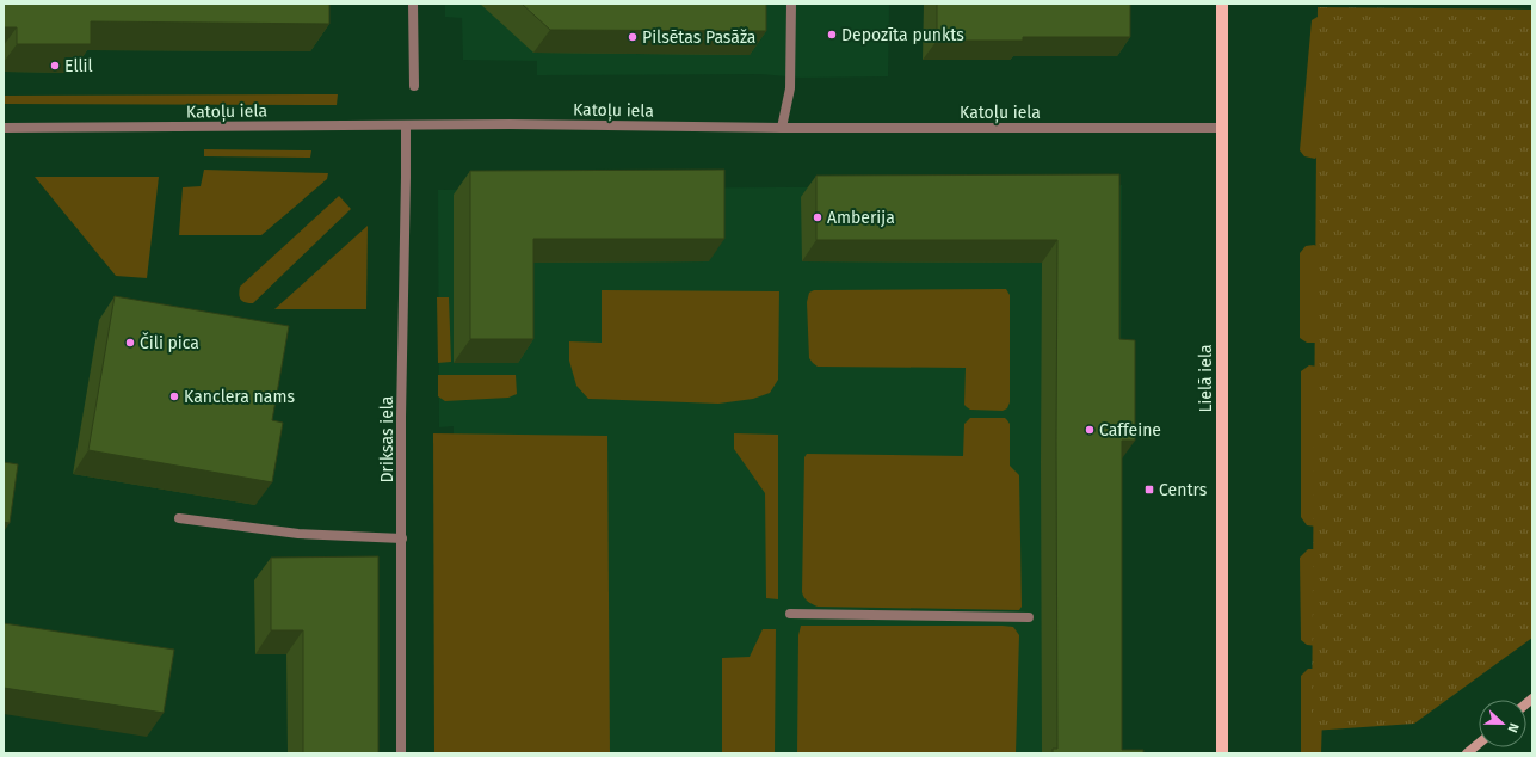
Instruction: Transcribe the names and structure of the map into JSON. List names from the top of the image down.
{
  "streets": {
    "main road": ["Lielā iela"],
    "street": ["Katoļu iela", "Driksas iela"]
  },
  "crossings": [
    ["Katoļu iela", "Lielā iela"],
    ["Katoļu iela", "Driksas iela"]
  ],
  "places": {
    "other": [
      "Depozīta punkts",
      "Pilsētas Pasāža",
      "Ellil",
      "Amberija",
      "Čili pica",
      "Kanclera nams",
      "Caffeine"
    ],
    "transit": ["Centrs"]
  },
  "north": "right"
}
